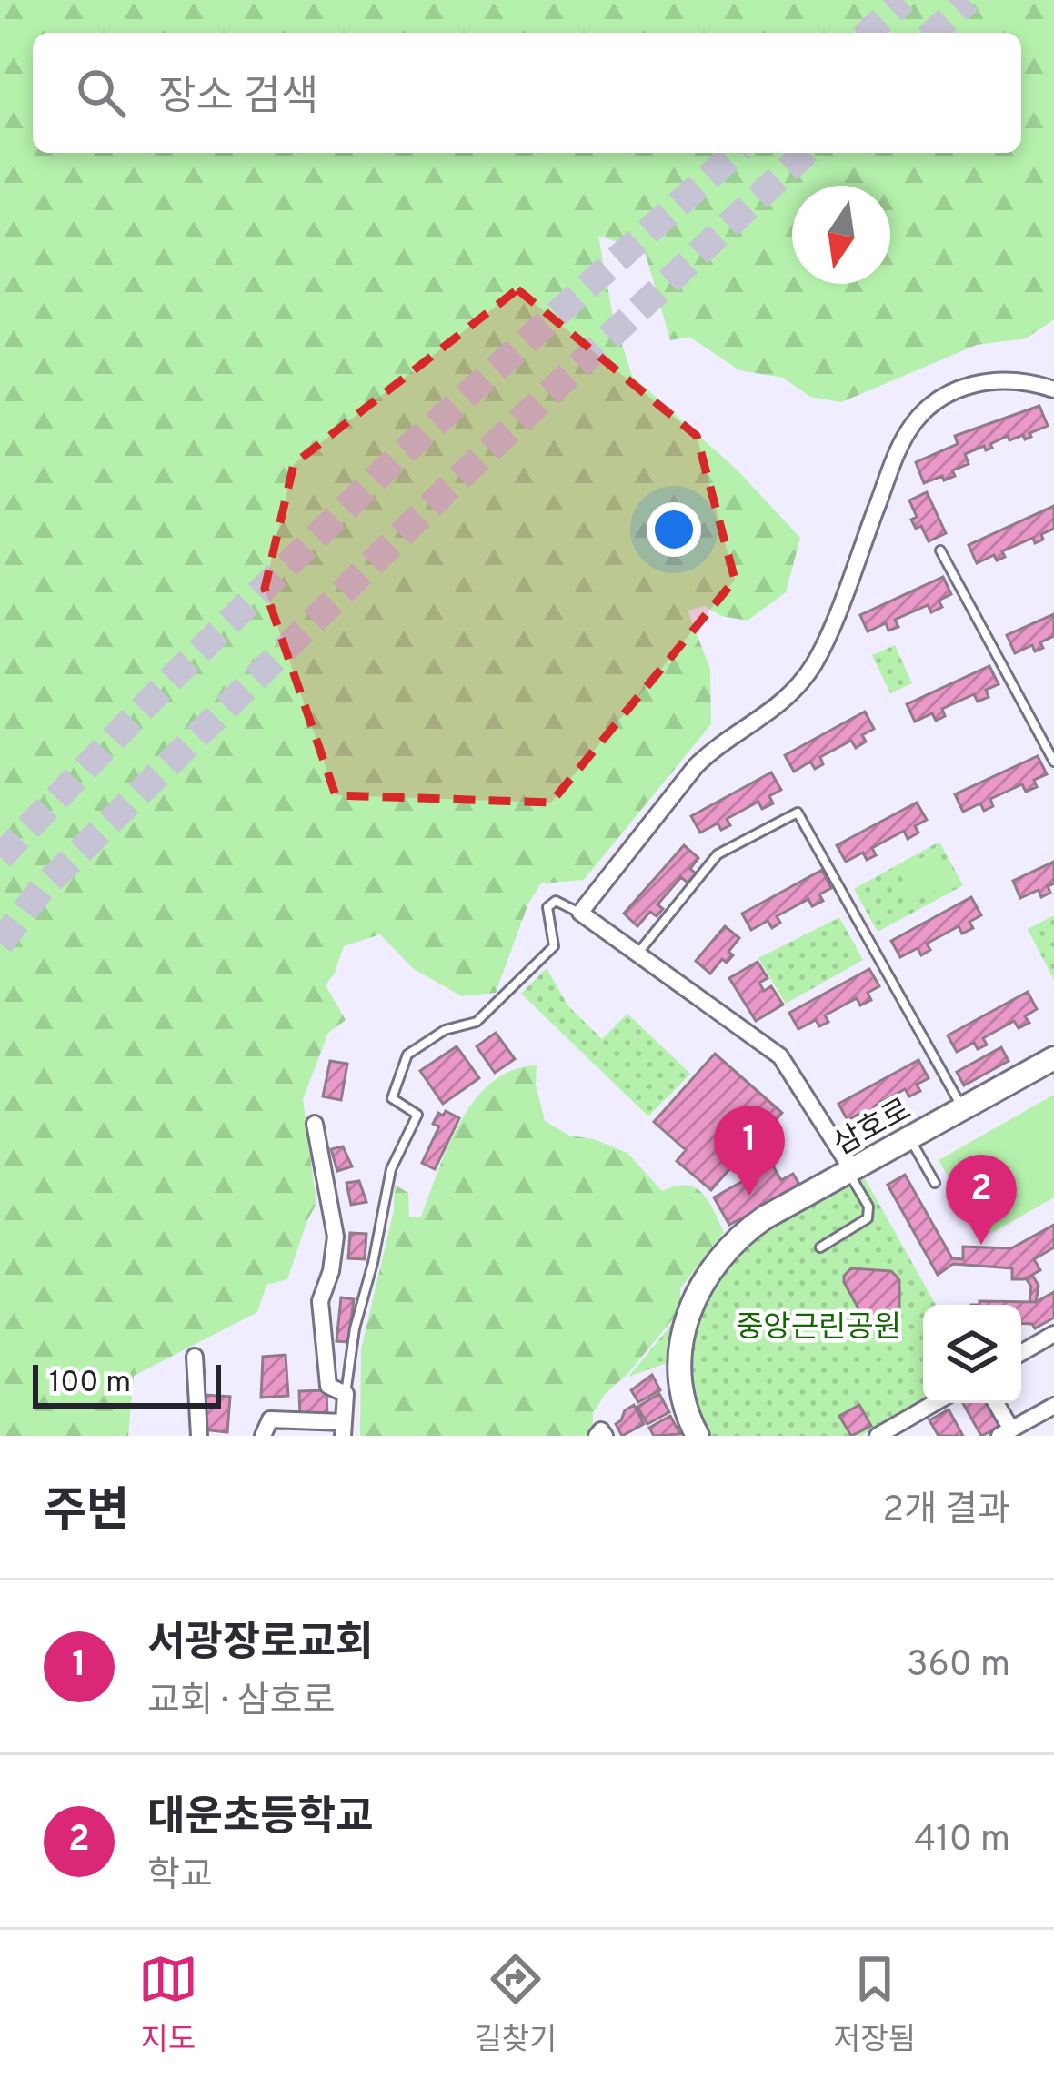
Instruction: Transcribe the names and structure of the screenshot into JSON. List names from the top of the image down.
{
  "streets": {
    "street": ["삼호로"]
  },
  "parks": ["중앙근린공원"],
  "scale_bar": "100 m",
  "north": "bottom",
  "page": {
    "search": "장소 검색",
    "pins": ["1", "2"],
    "scale": "100 m",
    "heading": ["주변", "2개 결과"],
    "list": [
      {
        "mark": "1",
        "name": "서광장로교회",
        "note": "교회 · 삼호로",
        "value": "360 m"
      },
      {
        "mark": "2",
        "name": "대운초등학교",
        "note": "학교",
        "value": "410 m"
      }
    ],
    "nav": ["지도", "길찾기", "저장됨"]
  }
}
